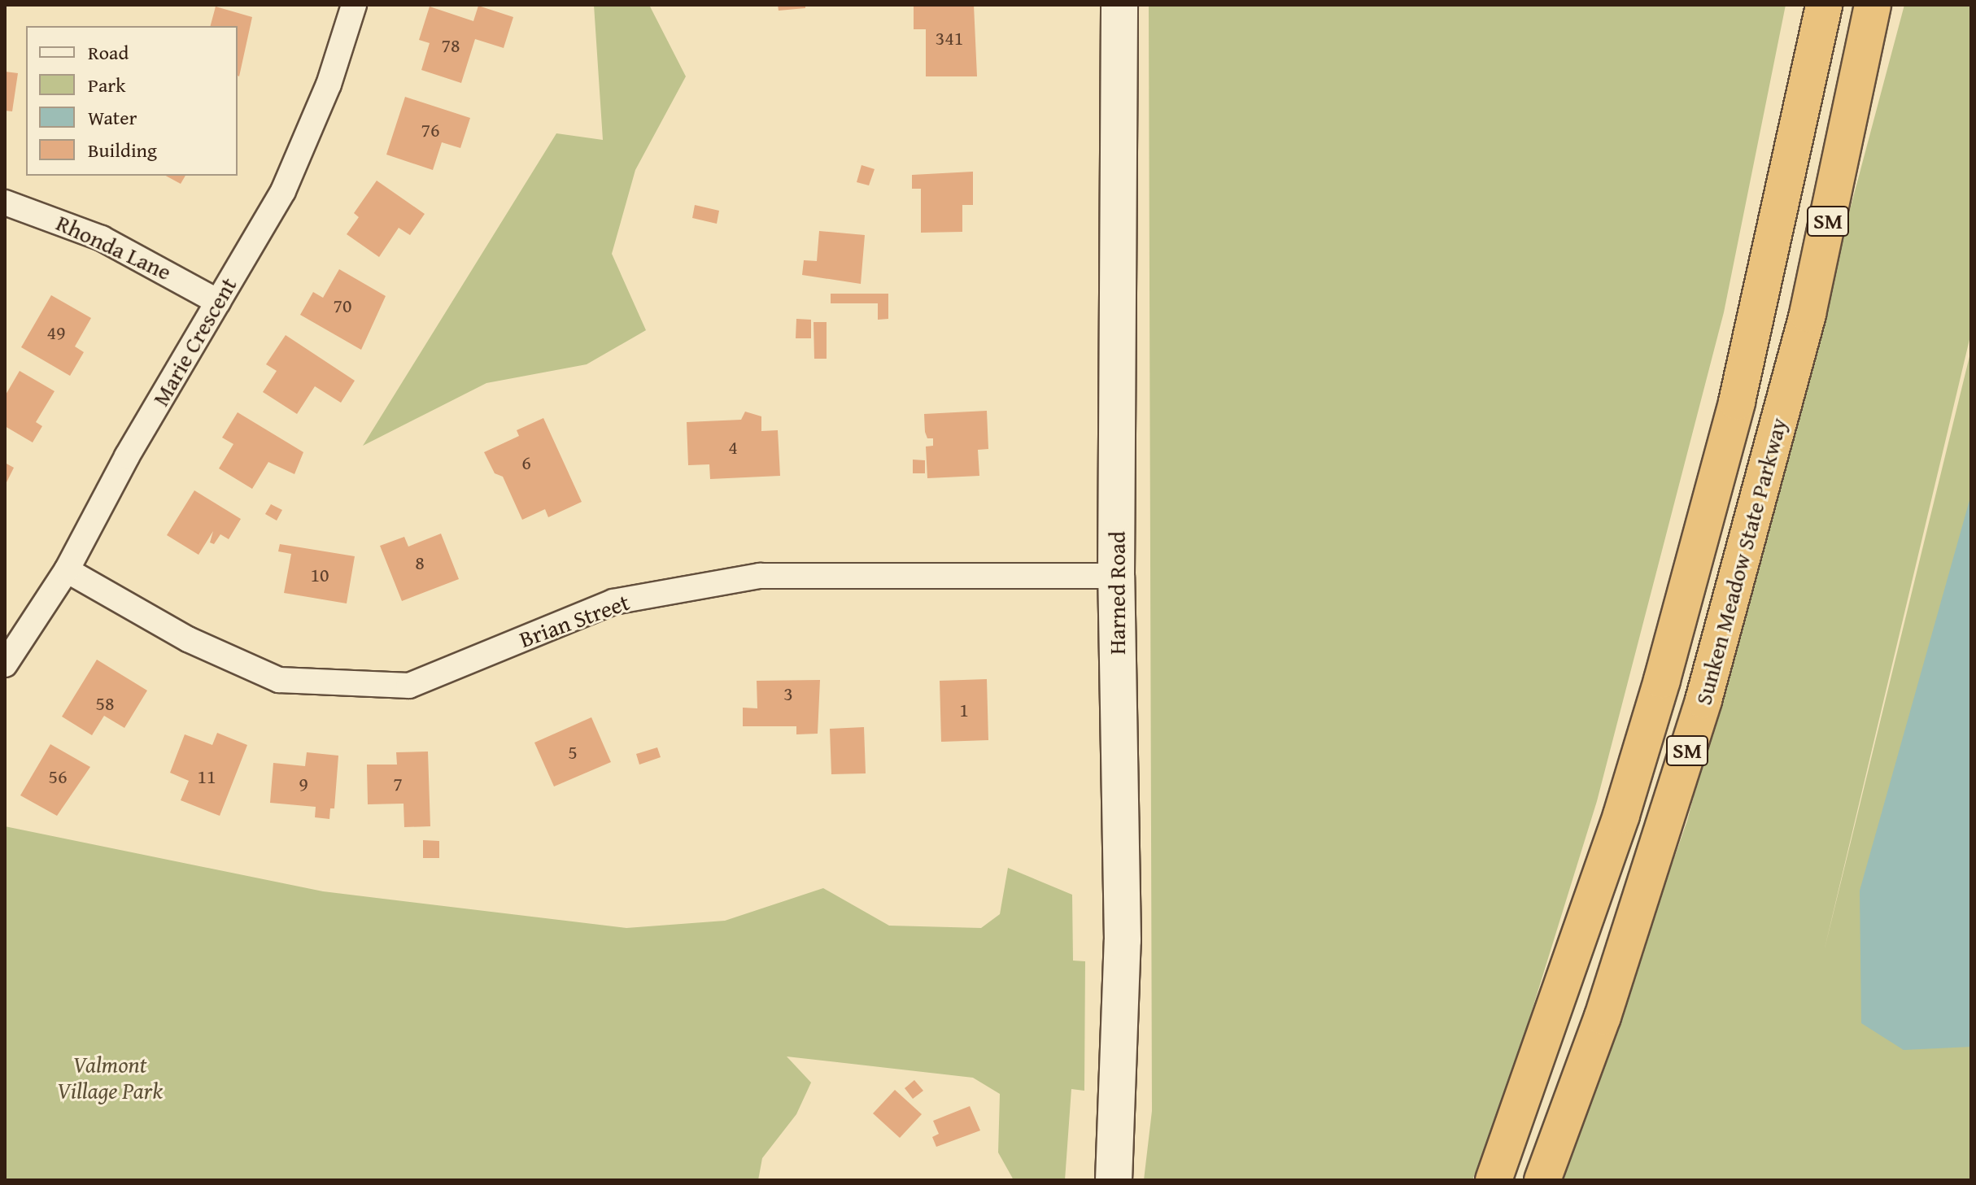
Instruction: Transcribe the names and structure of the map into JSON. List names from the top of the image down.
{
  "streets": {
    "highway": ["SM", "Sunken Meadow State Parkway"],
    "main road": ["Harned Road"],
    "street": ["Rhonda Lane", "Marie Crescent", "Brian Street"]
  },
  "crossings": [
    ["Rhonda Lane", "Marie Crescent"],
    ["Marie Crescent", "Brian Street"],
    ["Harned Road", "Brian Street"]
  ],
  "parks": ["Valmont Village Park"],
  "house_numbers": [
    "341",
    "78",
    "76",
    "70",
    "49",
    "4",
    "6",
    "8",
    "10",
    "3",
    "58",
    "1",
    "5",
    "56",
    "11",
    "9",
    "7"
  ],
  "legend": [
    "Road",
    "Park",
    "Water",
    "Building"
  ]
}
